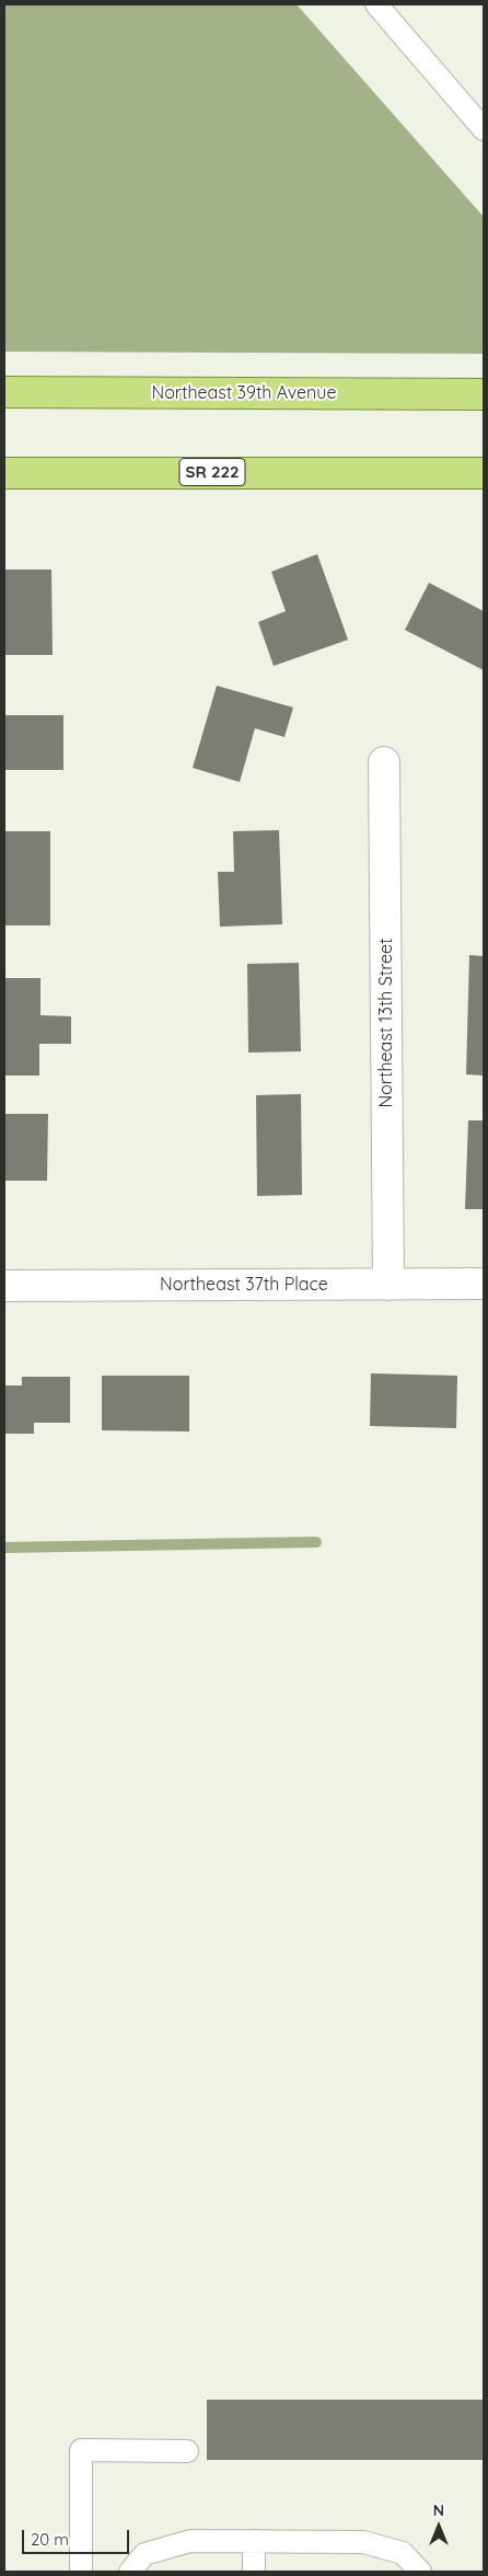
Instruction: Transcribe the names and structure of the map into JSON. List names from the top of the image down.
{
  "streets": {
    "main road": ["Northeast 39th Avenue", "SR 222"],
    "street": ["Northeast 13th Street", "Northeast 37th Place"]
  },
  "crossings": [
    ["Northeast 13th Street", "Northeast 37th Place"]
  ],
  "scale_bar": "20 m",
  "north": "top"
}
